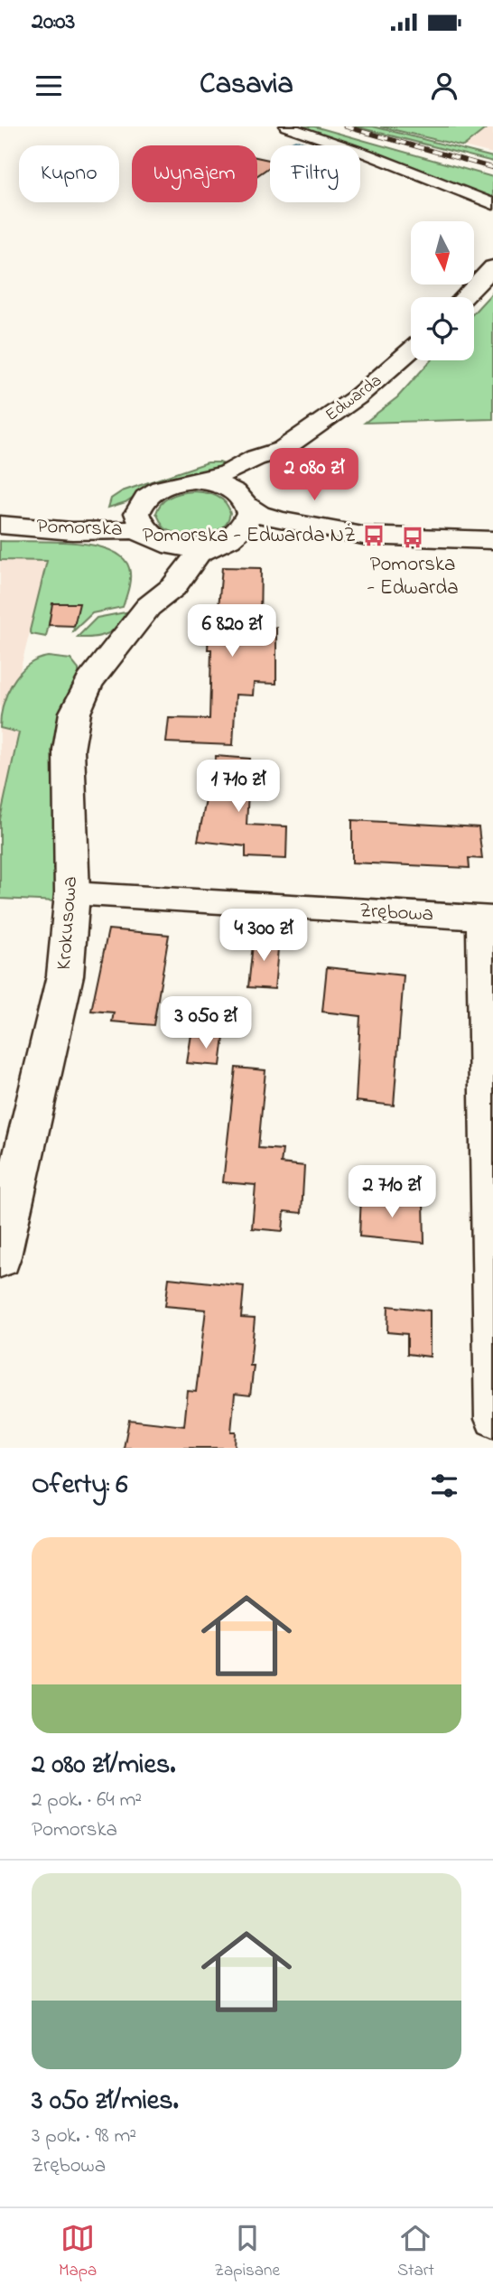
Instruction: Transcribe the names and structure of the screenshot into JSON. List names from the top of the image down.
{
  "streets": {
    "street": [
      "Edwarda",
      "Pomorska",
      "Zrębowa",
      "Krokusowa"
    ]
  },
  "crossings": [
    ["Edwarda", "Pomorska"],
    ["Edwarda", "Krokusowa"],
    ["Pomorska", "Krokusowa"],
    ["Zrębowa", "Krokusowa"]
  ],
  "places": {
    "bus stop": ["Pomorska - Edwarda NŻ", "Pomorska - Edwarda"]
  },
  "north": "bottom",
  "page": {
    "status": "20:03",
    "header": "Casavia",
    "chip": ["Kupno", "Wynajem", "Filtry"],
    "price": [
      "2 080 zł",
      "6 820 zł",
      "1 710 zł",
      "4 300 zł",
      "3 050 zł",
      "2 710 zł"
    ],
    "heading": "Oferty: 6",
    "list": [
      {
        "name": "2 080 zł/mies.",
        "note": "2 pok. · 64 m² · Pomorska"
      },
      {
        "name": "3 050 zł/mies.",
        "note": "3 pok. · 98 m² · Zrębowa"
      }
    ],
    "tabs": ["Mapa", "Zapisane", "Start"]
  }
}
